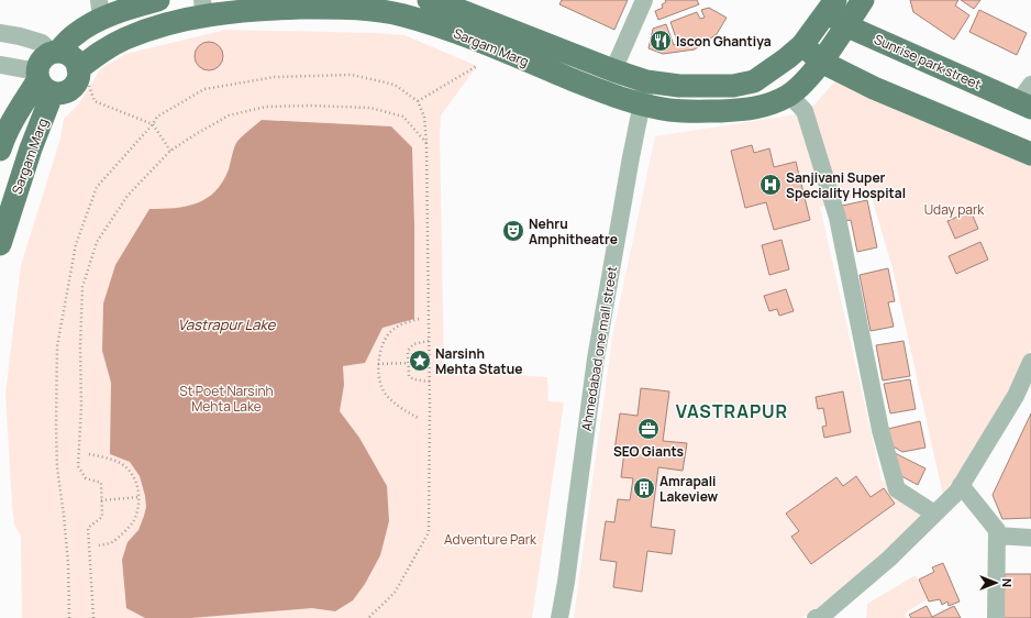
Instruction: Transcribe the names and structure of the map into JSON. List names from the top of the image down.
{
  "streets": {
    "main road": ["Sargam Marg", "Sunrise park street"],
    "street": ["Ahmedabad one mall street"]
  },
  "crossings": [
    ["Sargam Marg", "Sunrise park street"],
    ["Sargam Marg", "Ahmedabad one mall street"]
  ],
  "districts": ["VASTRAPUR"],
  "water": ["Vastrapur Lake"],
  "parks": ["Uday park", "St Poet Narsinh Mehta Lake", "Adventure Park"],
  "places": {
    "restaurant": ["Iscon Ghantiya"],
    "hospital": ["Sanjivani Super Speciality Hospital"],
    "theatre": ["Nehru Amphitheatre"],
    "place": ["Narsinh Mehta Statue"],
    "office": ["SEO Giants"],
    "building": ["Amrapali Lakeview"]
  },
  "north": "right"
}
